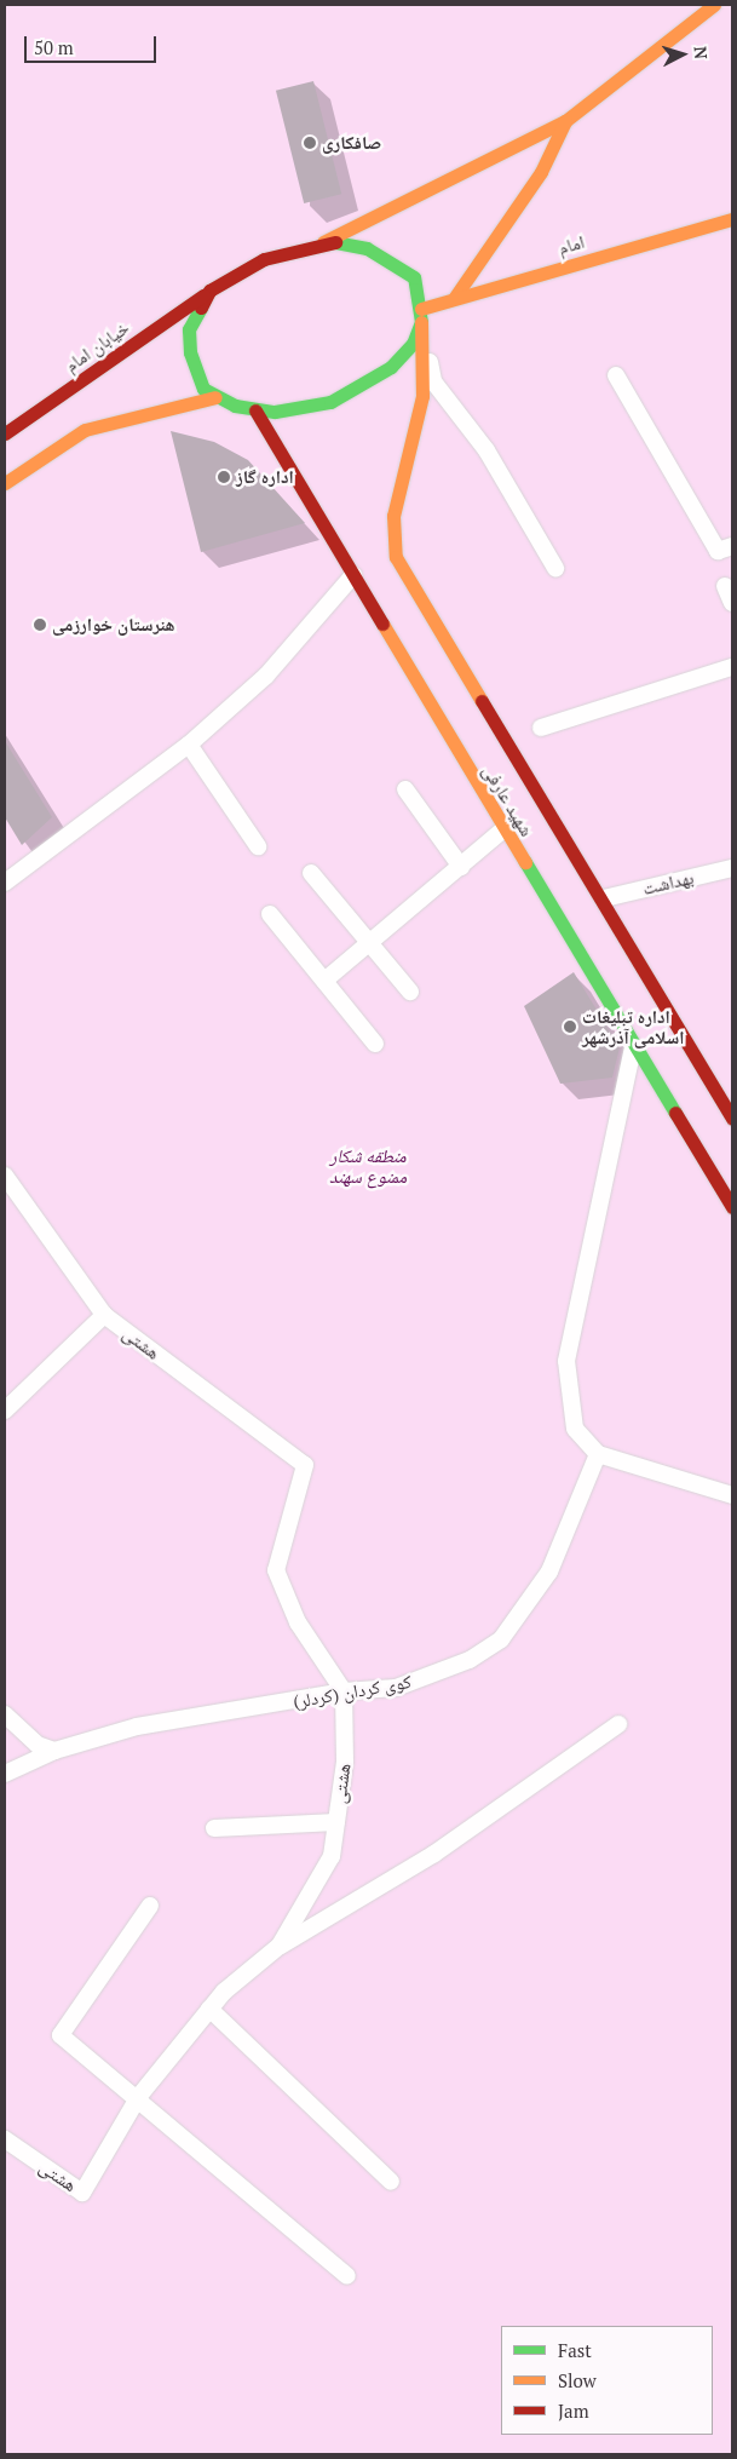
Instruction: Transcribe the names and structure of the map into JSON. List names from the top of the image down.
{
  "streets": {
    "main road": ["امام", "خیابان امام", "شهید عارفی"],
    "street": ["بهداشت", "هشتی", "کوی کردان (کردلر)"]
  },
  "crossings": [
    ["امام", "خیابان امام"],
    ["امام", "شهید عارفی"],
    ["خیابان امام", "شهید عارفی"],
    ["شهید عارفی", "بهداشت"],
    ["هشتی", "کوی کردان (کردلر)"]
  ],
  "parks": ["منطقه شکار ممنوع سهند"],
  "places": [
    "صافکاری",
    "اداره گاز",
    "هنرستان خوارزمی",
    "اداره تبلیغات اسلامی آذرشهر"
  ],
  "legend": ["Fast", "Slow", "Jam"],
  "scale_bar": "50 m",
  "north": "right"
}
